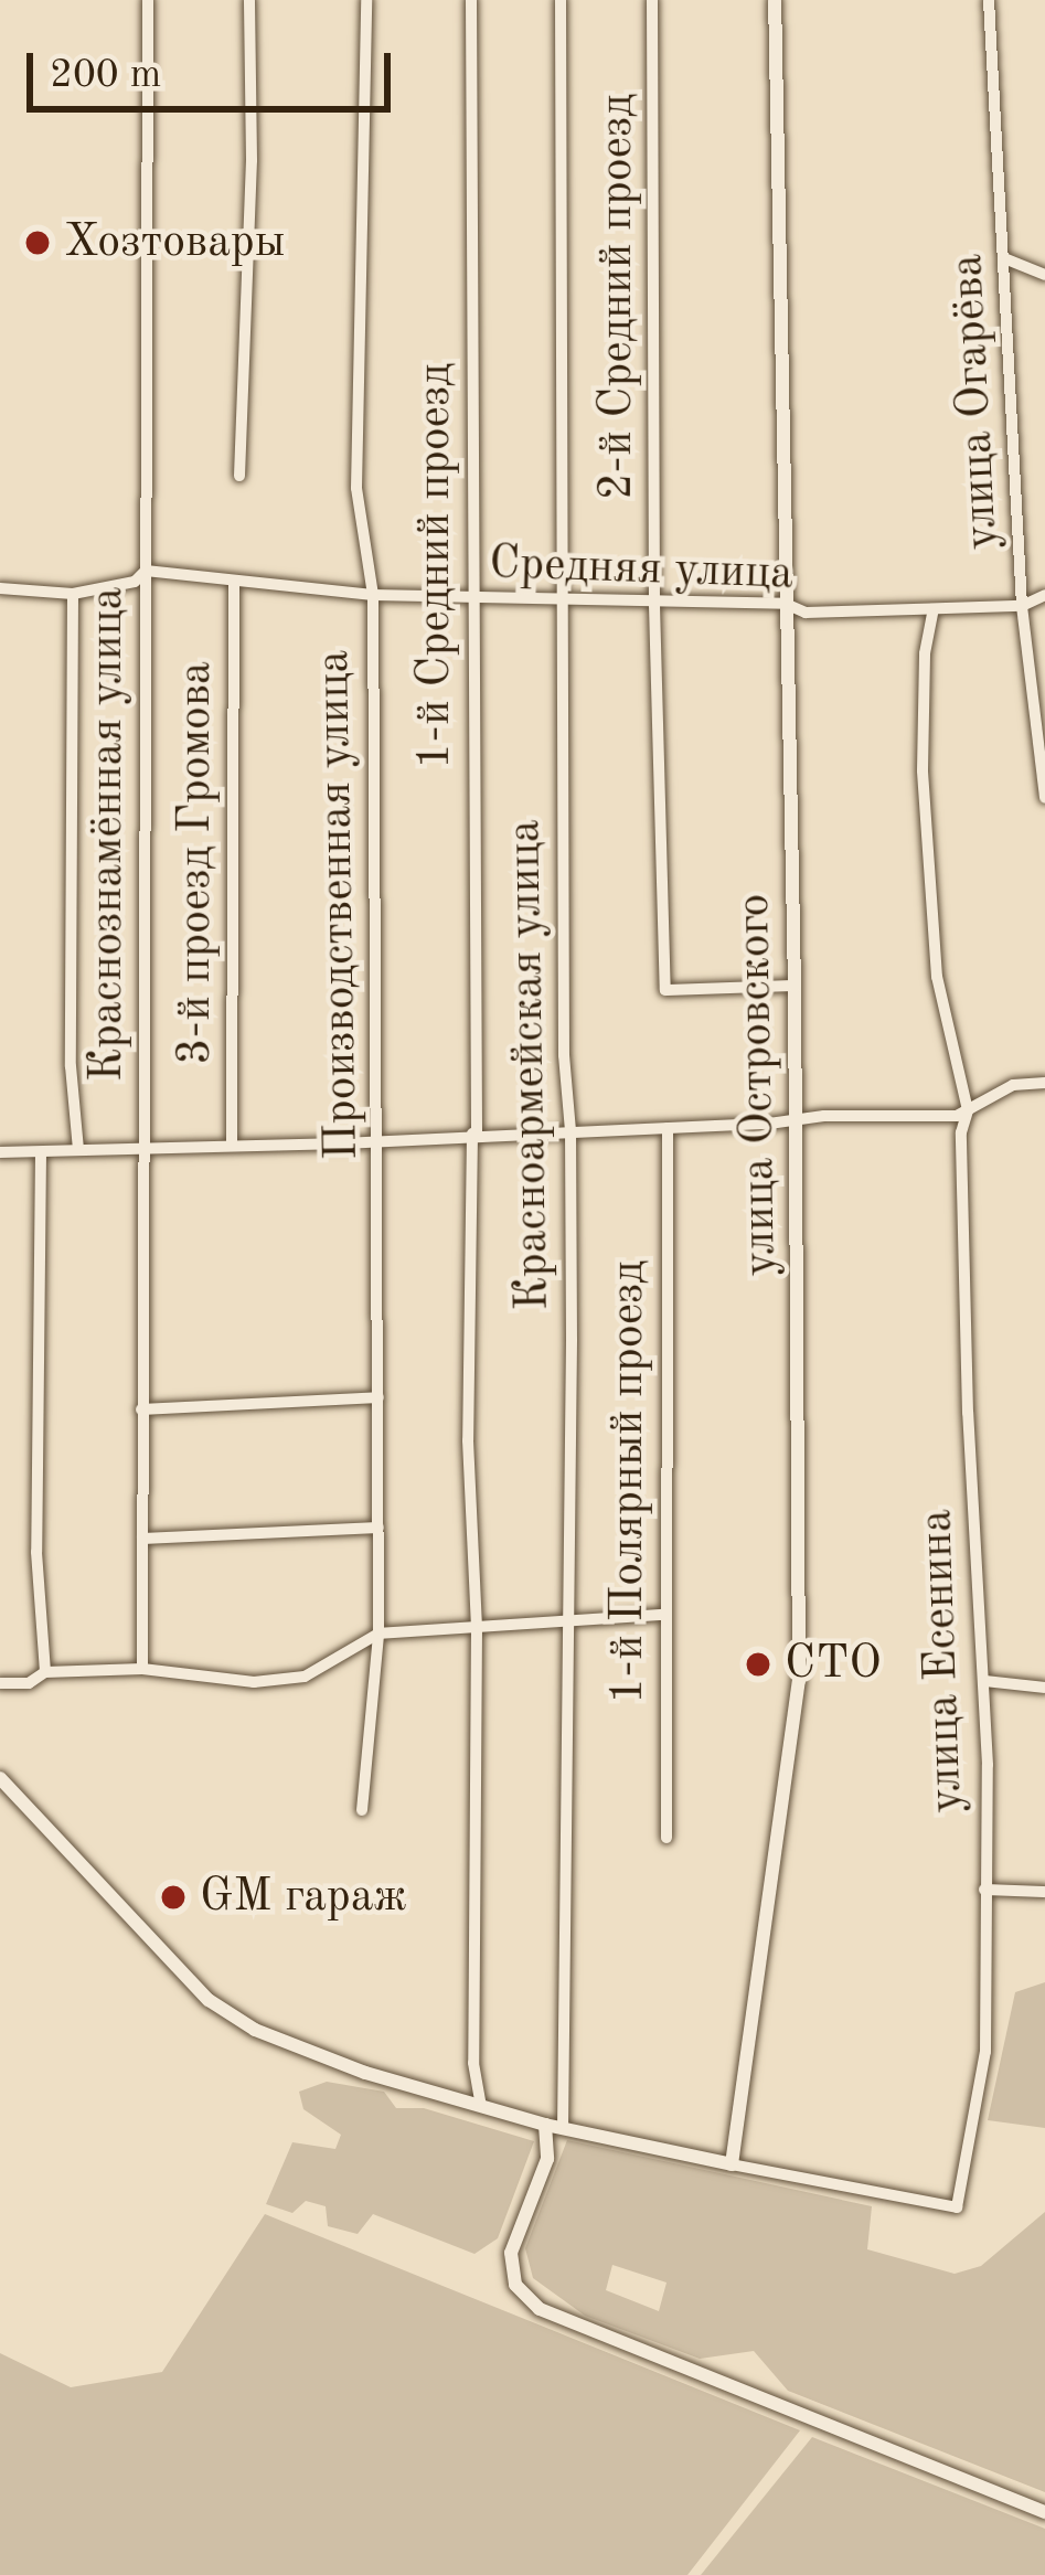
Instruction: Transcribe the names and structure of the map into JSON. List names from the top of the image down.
{
  "streets": {
    "street": [
      "2-й Средний проезд",
      "улица Огарёва",
      "1-й Средний проезд",
      "Средняя улица",
      "Краснознамённая улица",
      "3-й проезд Громова",
      "Производственная улица",
      "Красноармейская улица",
      "улица Островского",
      "1-й Полярный проезд",
      "улица Есенина"
    ]
  },
  "crossings": [
    ["2-й Средний проезд", "Средняя улица"],
    ["2-й Средний проезд", "улица Островского"],
    ["улица Огарёва", "Средняя улица"],
    ["1-й Средний проезд", "Средняя улица"],
    ["Средняя улица", "Краснознамённая улица"],
    ["Средняя улица", "3-й проезд Громова"],
    ["Средняя улица", "Производственная улица"],
    ["Средняя улица", "Красноармейская улица"],
    ["Средняя улица", "улица Островского"],
    ["Средняя улица", "улица Есенина"],
    ["улица Островского", "улица Есенина"]
  ],
  "places": ["Хозтовары", "СТО", "GM гараж"],
  "scale_bar": "200 m"
}
